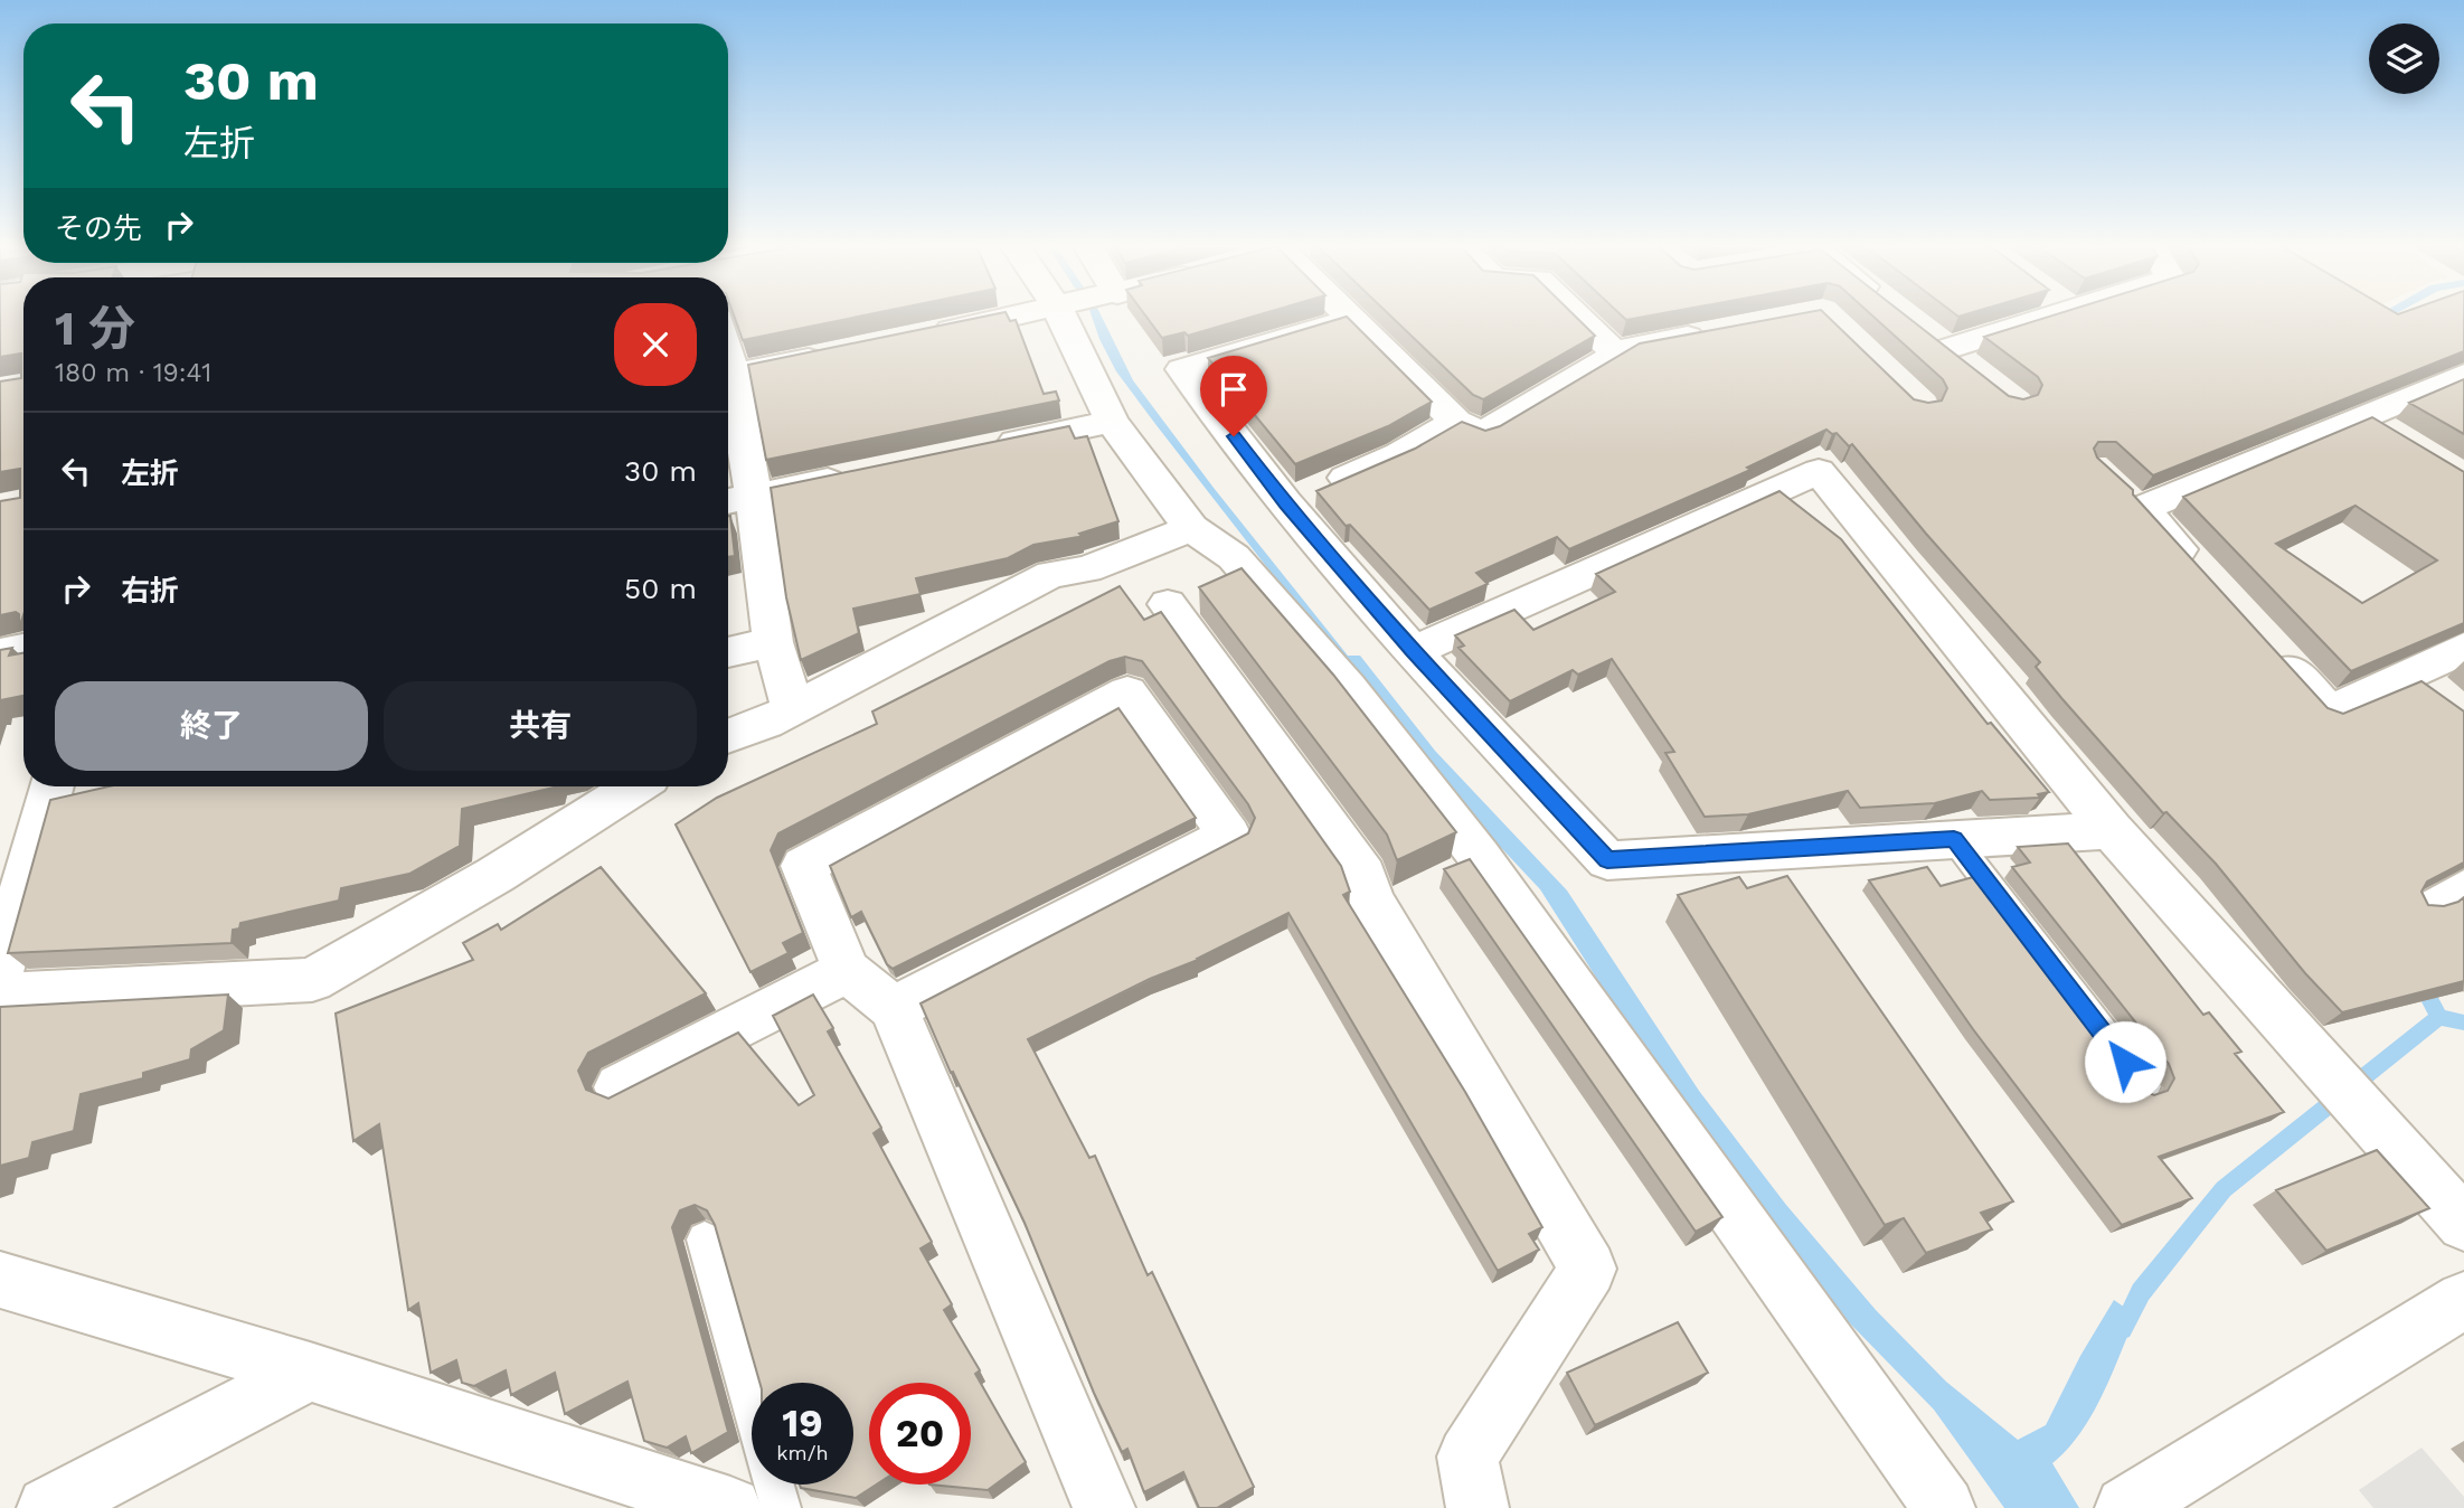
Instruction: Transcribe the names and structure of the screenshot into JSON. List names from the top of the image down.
{
  "page": {
    "turn": ["30 m", "左折"],
    "then": "その先",
    "heading": ["1 分", "180 m · 19:41"],
    "list": [
      {
        "name": "左折",
        "value": "30 m"
      },
      {
        "name": "右折",
        "value": "50 m"
      }
    ],
    "buttons": ["終了", "共有"],
    "speed": "19 km/h",
    "limit": "20"
  }
}
